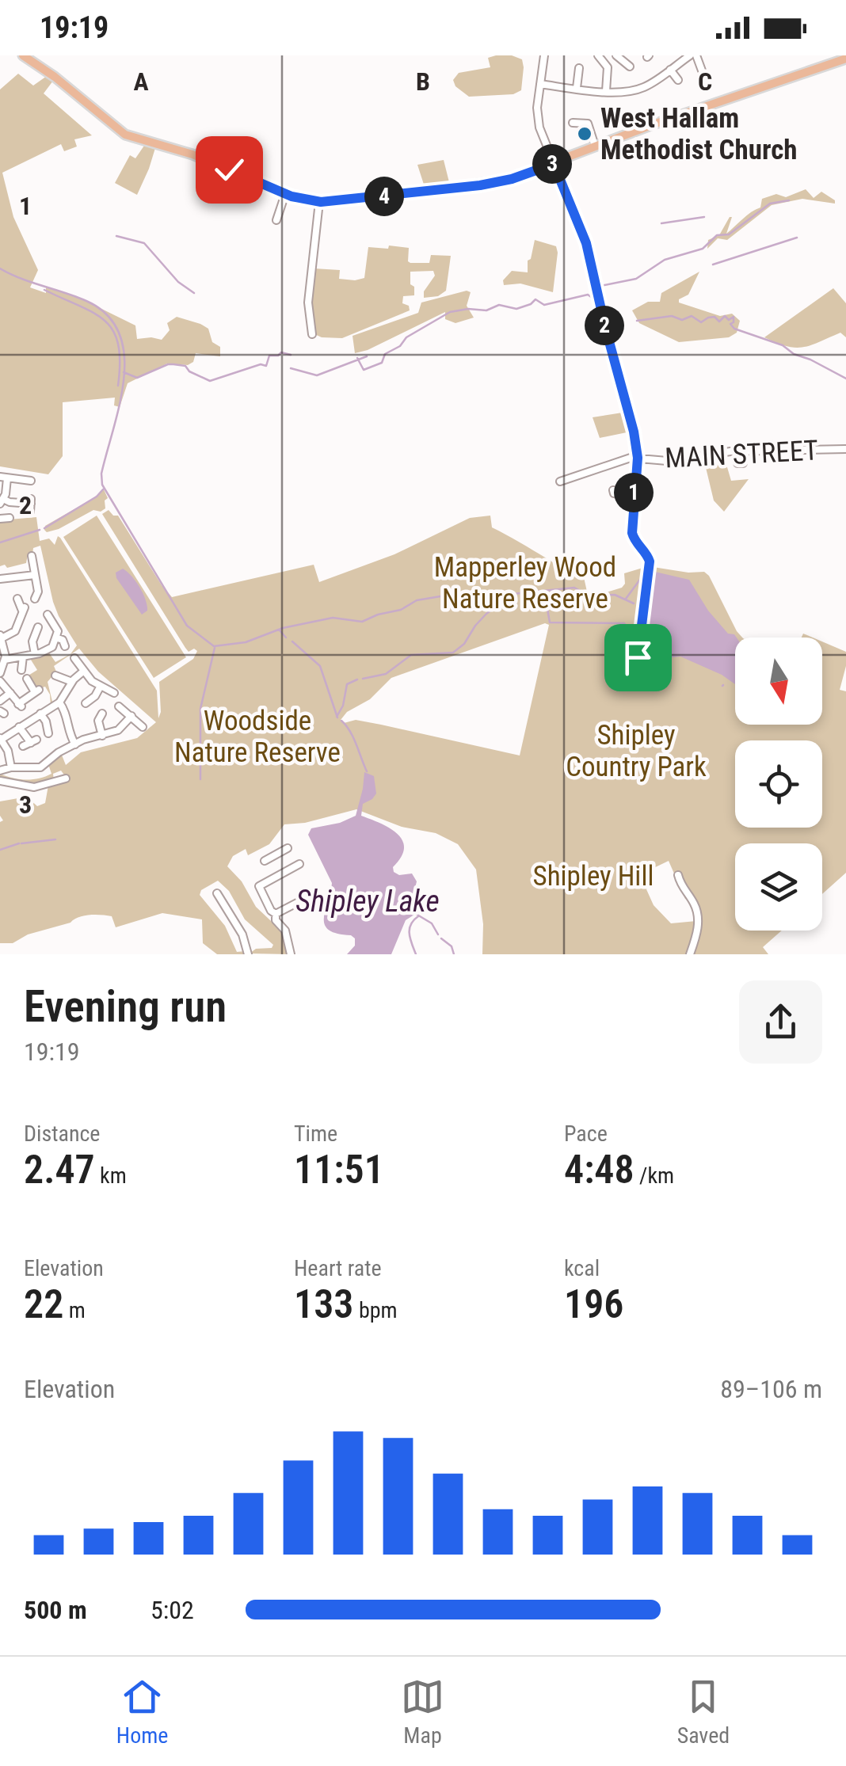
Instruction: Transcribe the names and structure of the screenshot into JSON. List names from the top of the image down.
{
  "streets": {
    "street": ["MAIN STREET"]
  },
  "water": ["Shipley Lake"],
  "parks": [
    "Mapperley Wood Nature Reserve",
    "Woodside Nature Reserve",
    "Shipley Country Park",
    "Shipley Hill"
  ],
  "places": ["West Hallam Methodist Church"],
  "north": "bottom",
  "page": {
    "status": "19:19",
    "pins": [
      "3",
      "4",
      "2",
      "1"
    ],
    "heading": ["Evening run", "19:19"],
    "stats": [
      ["Distance", "2.47 km"],
      ["Time", "11:51"],
      ["Pace", "4:48 /km"],
      ["Elevation", "22 m"],
      ["Heart rate", "133 bpm"],
      ["kcal", "196"]
    ],
    "chart": ["Elevation", "89–106 m"],
    "list": [
      {
        "name": "500 m",
        "note": "5:02"
      }
    ],
    "tabs": ["Home", "Map", "Saved"]
  },
  "grid": {
    "columns": ["A", "B", "C"],
    "rows": ["1", "2", "3"]
  }
}
